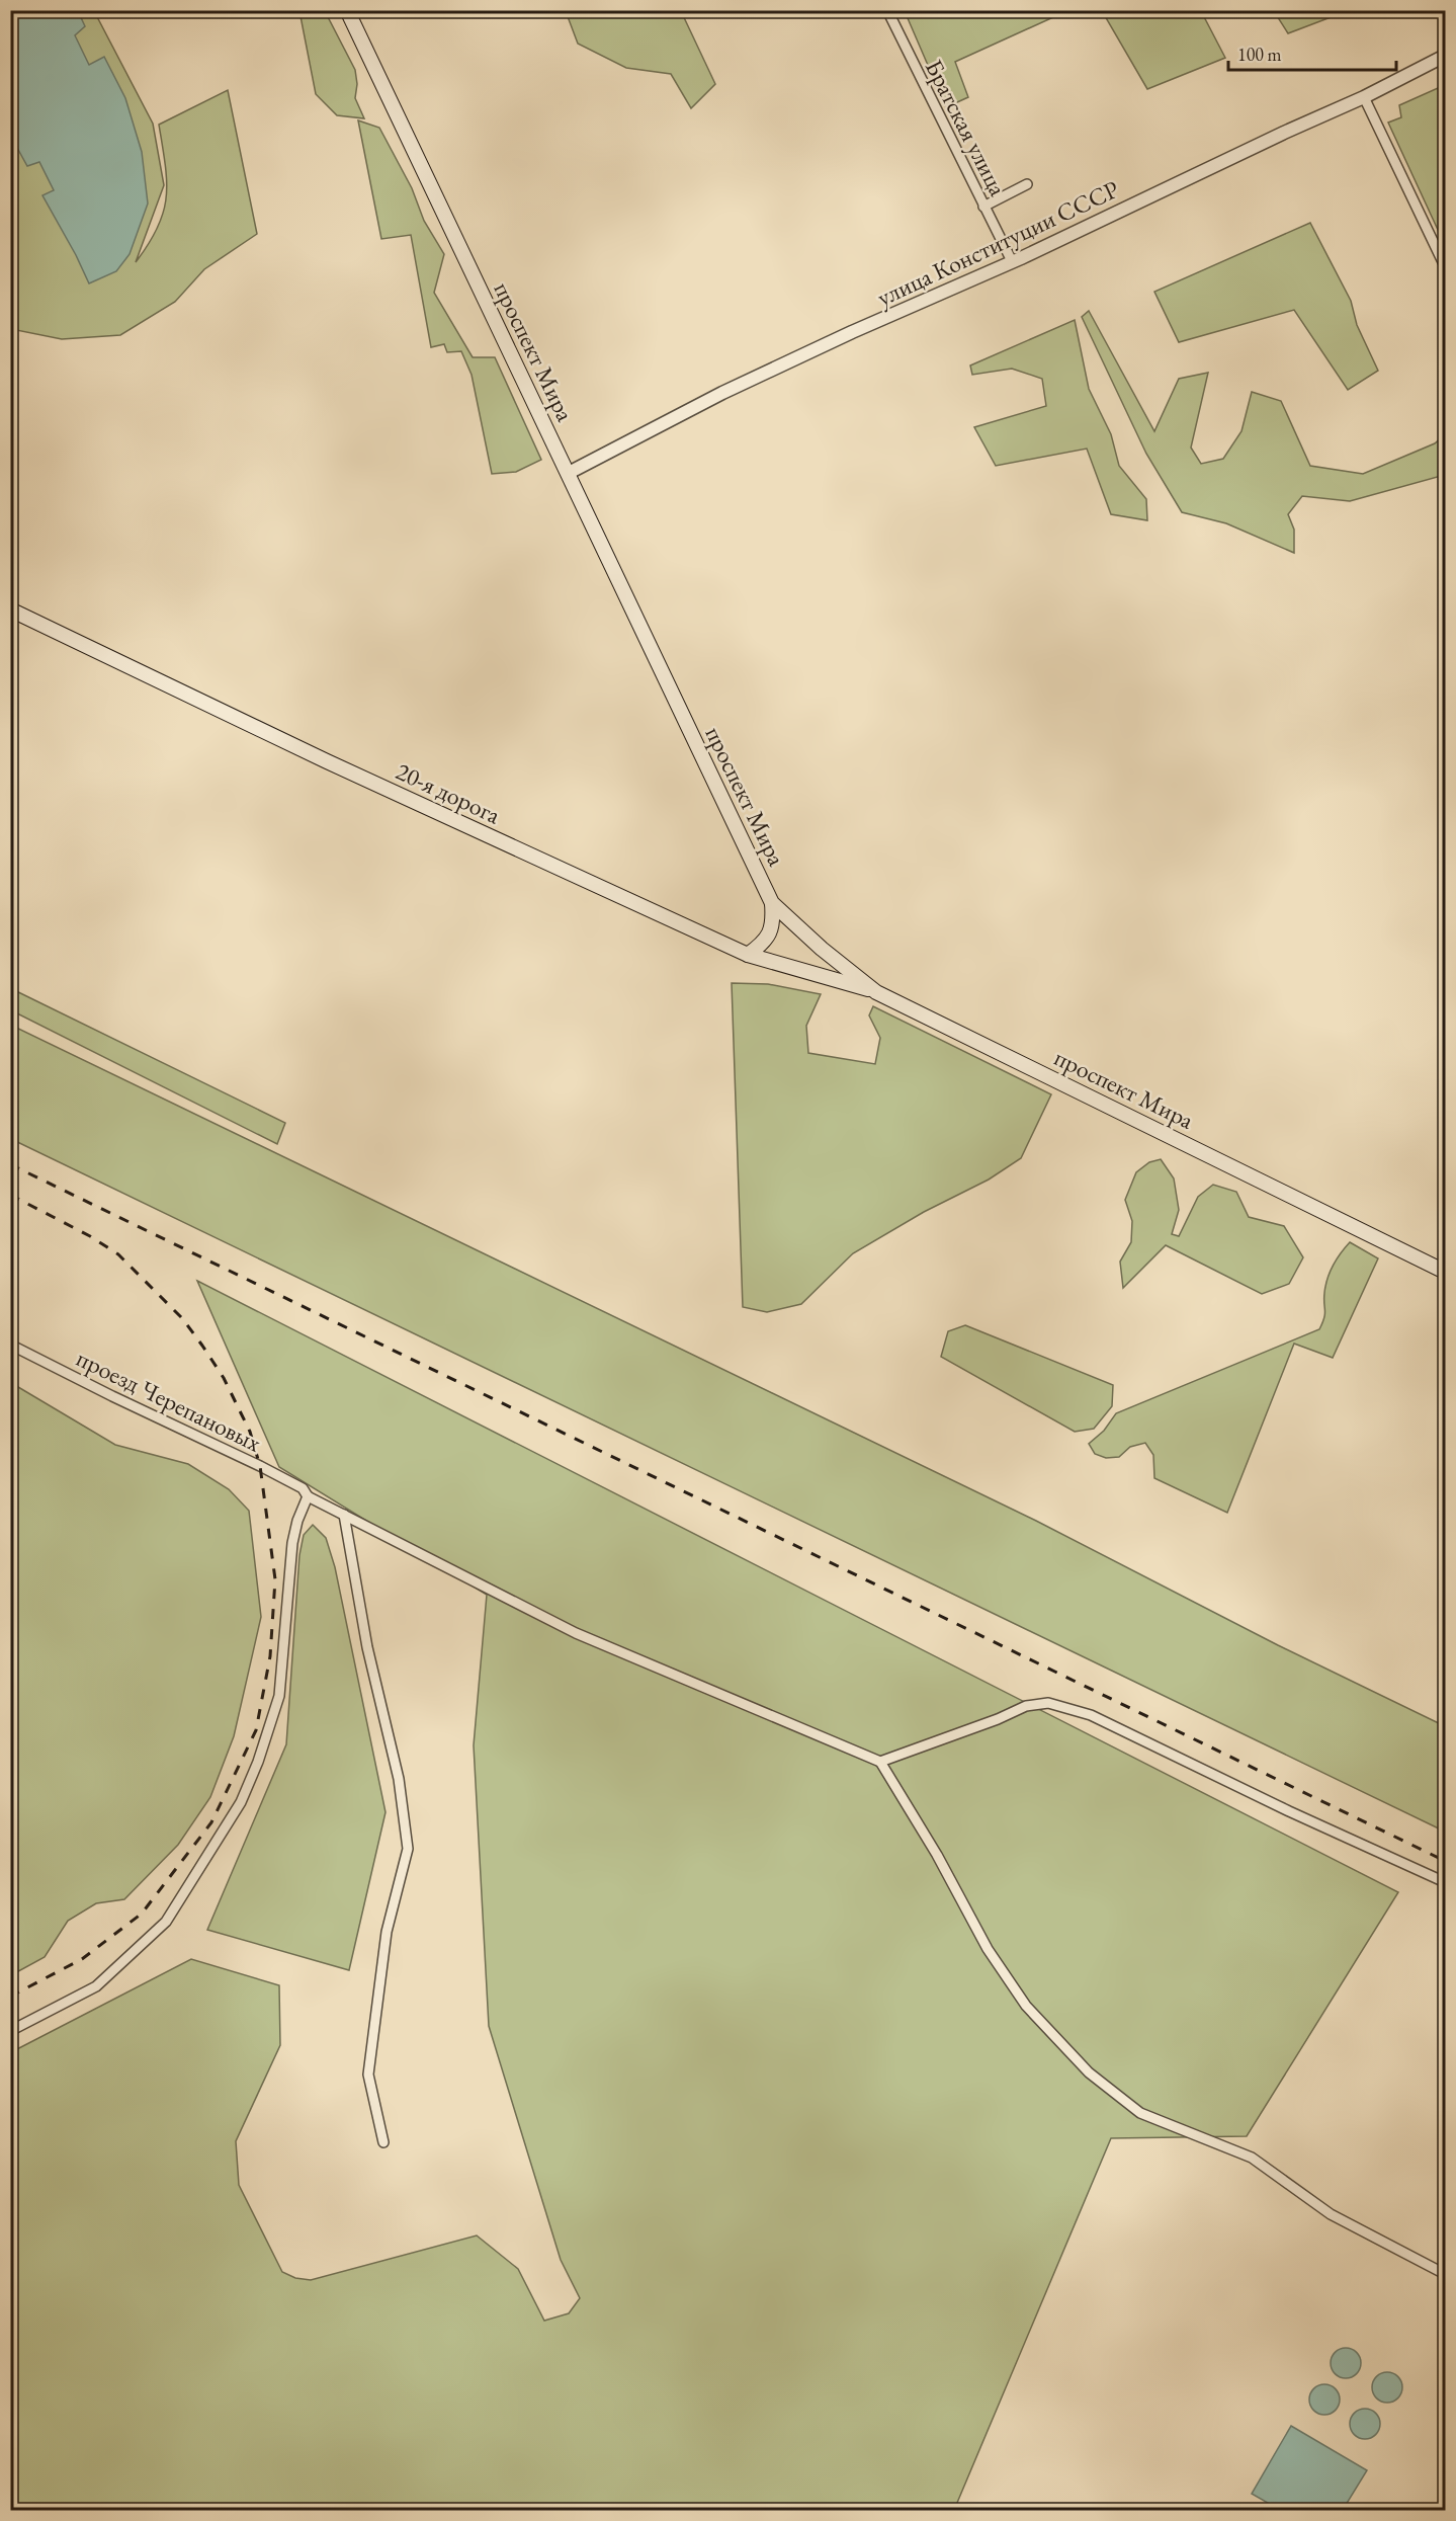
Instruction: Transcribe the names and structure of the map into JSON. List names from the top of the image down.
{
  "streets": {
    "main road": ["проспект Мира", "20-я дорога"],
    "street": ["Братская улица", "улица Конституции СССР", "проезд Черепановых"]
  },
  "crossings": [
    ["Братская улица", "улица Конституции СССР"],
    ["улица Конституции СССР", "проспект Мира"],
    ["проспект Мира", "20-я дорога"]
  ],
  "scale_bar": "100 m"
}
